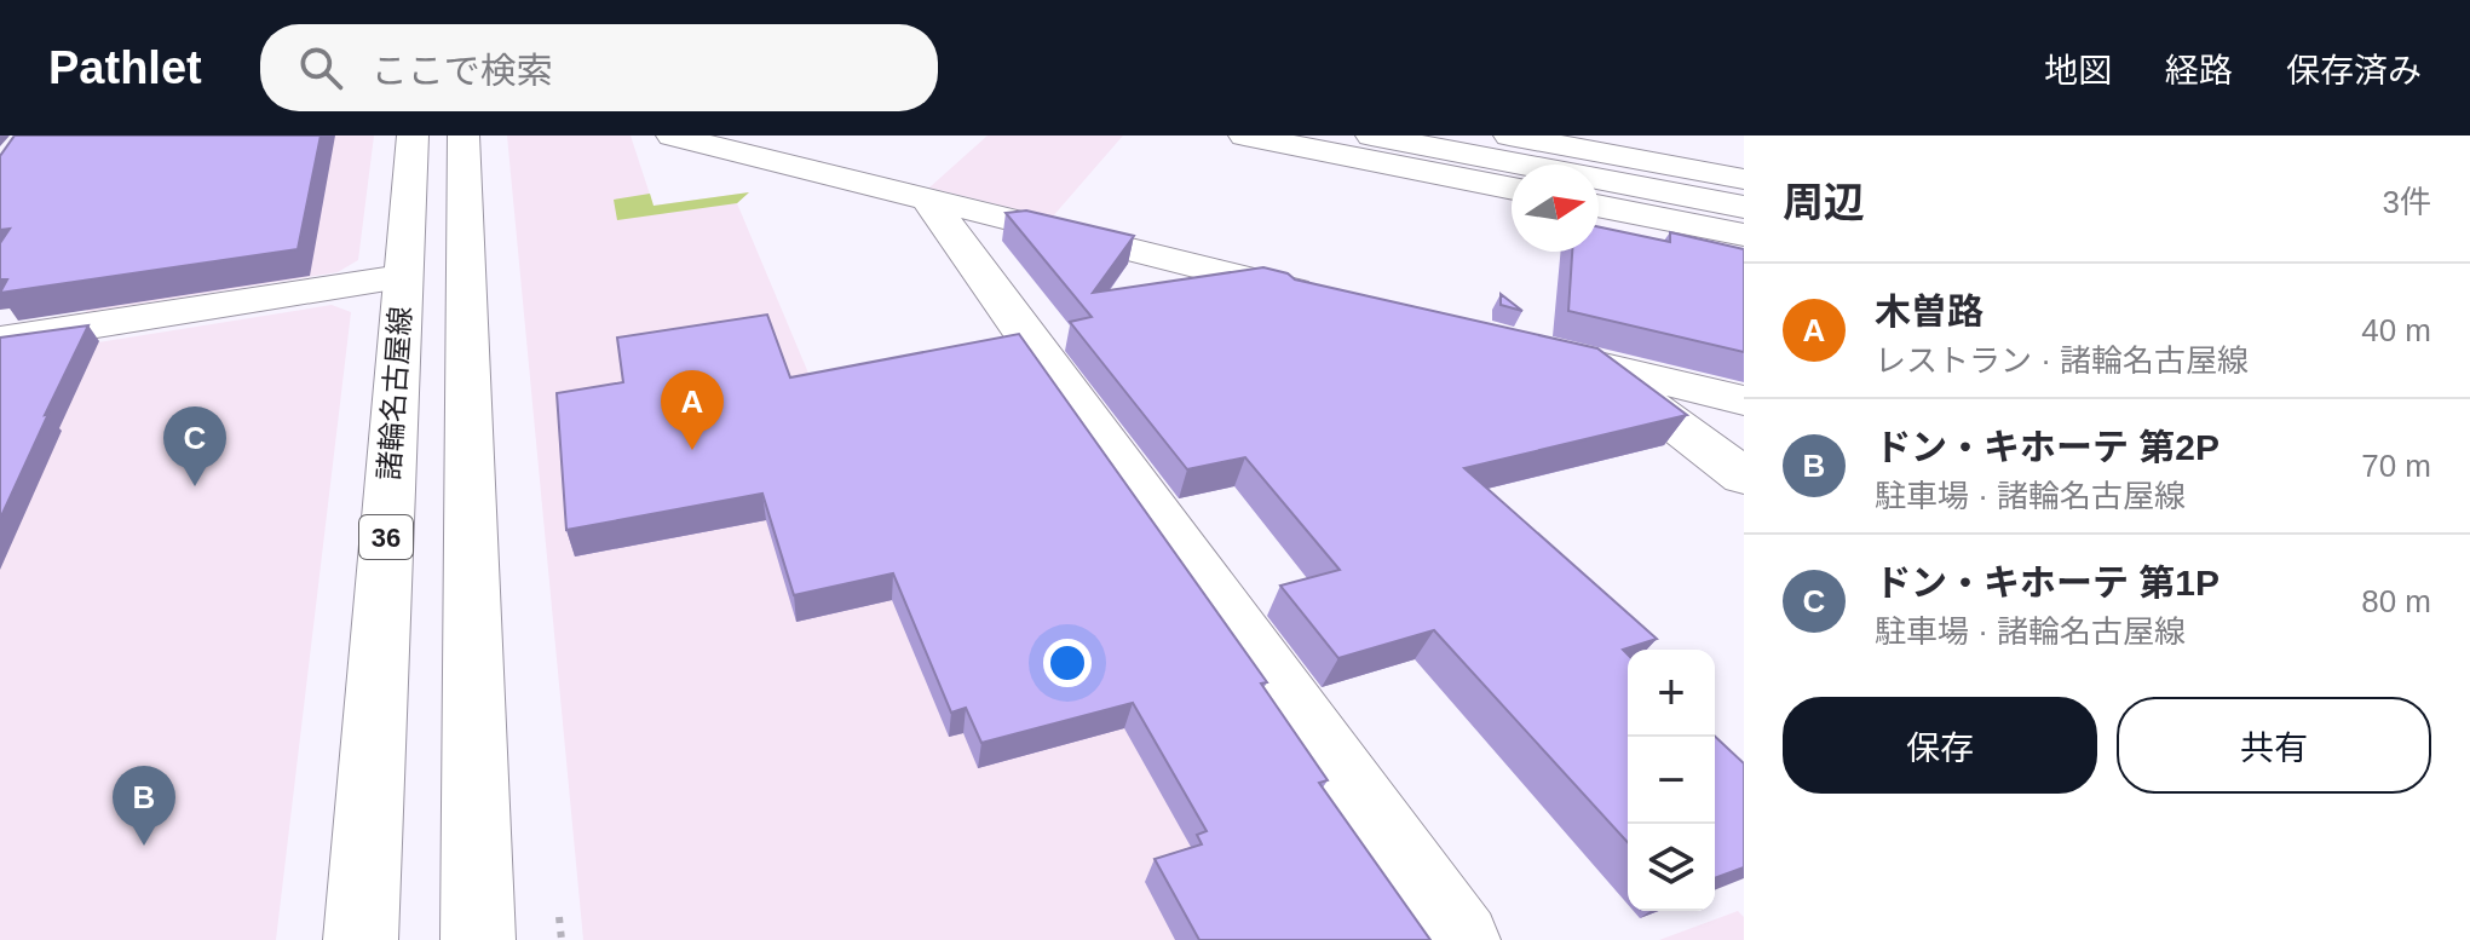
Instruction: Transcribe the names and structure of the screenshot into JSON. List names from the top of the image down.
{
  "streets": {
    "main road": ["諸輪名古屋線", "36"]
  },
  "north": "right",
  "page": {
    "header": "Pathlet",
    "search": "ここで検索",
    "nav": ["地図", "経路", "保存済み"],
    "heading": ["周辺", "3件"],
    "list": [
      {
        "mark": "A",
        "name": "木曽路",
        "note": "レストラン · 諸輪名古屋線",
        "value": "40 m"
      },
      {
        "mark": "B",
        "name": "ドン・キホーテ 第2P",
        "note": "駐車場 · 諸輪名古屋線",
        "value": "70 m"
      },
      {
        "mark": "C",
        "name": "ドン・キホーテ 第1P",
        "note": "駐車場 · 諸輪名古屋線",
        "value": "80 m"
      }
    ],
    "pins": ["A", "C", "B"],
    "map_buttons": ["+", "−"],
    "buttons": ["保存", "共有"]
  }
}
